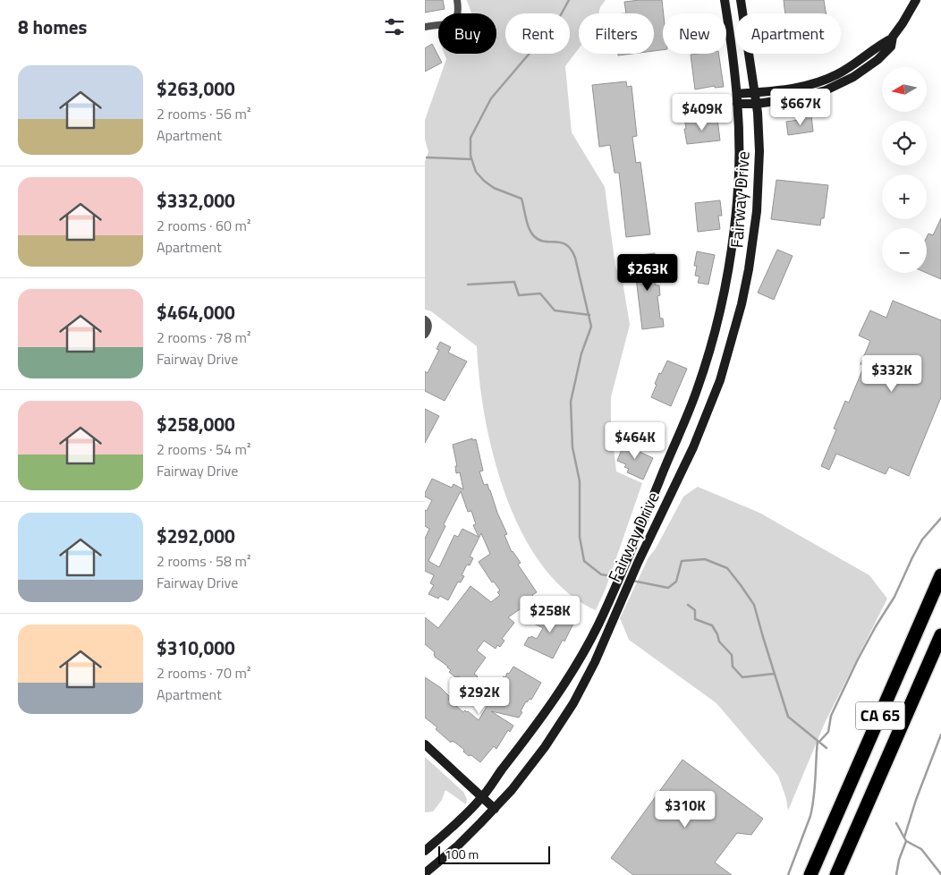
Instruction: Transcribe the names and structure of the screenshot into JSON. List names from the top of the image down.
{
  "streets": {
    "highway": ["CA 65"],
    "main road": ["Fairway Drive"]
  },
  "scale_bar": "100 m",
  "north": "left",
  "page": {
    "heading": "8 homes",
    "chip": [
      "Buy",
      "Rent",
      "Filters",
      "New",
      "Apartment"
    ],
    "list": [
      {
        "name": "$263,000",
        "note": "2 rooms · 56 m² · Apartment"
      },
      {
        "name": "$332,000",
        "note": "2 rooms · 60 m² · Apartment"
      },
      {
        "name": "$464,000",
        "note": "2 rooms · 78 m² · Fairway Drive"
      },
      {
        "name": "$258,000",
        "note": "2 rooms · 54 m² · Fairway Drive"
      },
      {
        "name": "$292,000",
        "note": "2 rooms · 58 m² · Fairway Drive"
      },
      {
        "name": "$310,000",
        "note": "2 rooms · 70 m² · Apartment"
      }
    ],
    "map_buttons": ["+", "−"],
    "price": [
      "$667K",
      "$409K",
      "$263K",
      "$332K",
      "$464K",
      "$258K",
      "$292K",
      "$310K"
    ],
    "scale": "100 m"
  }
}
